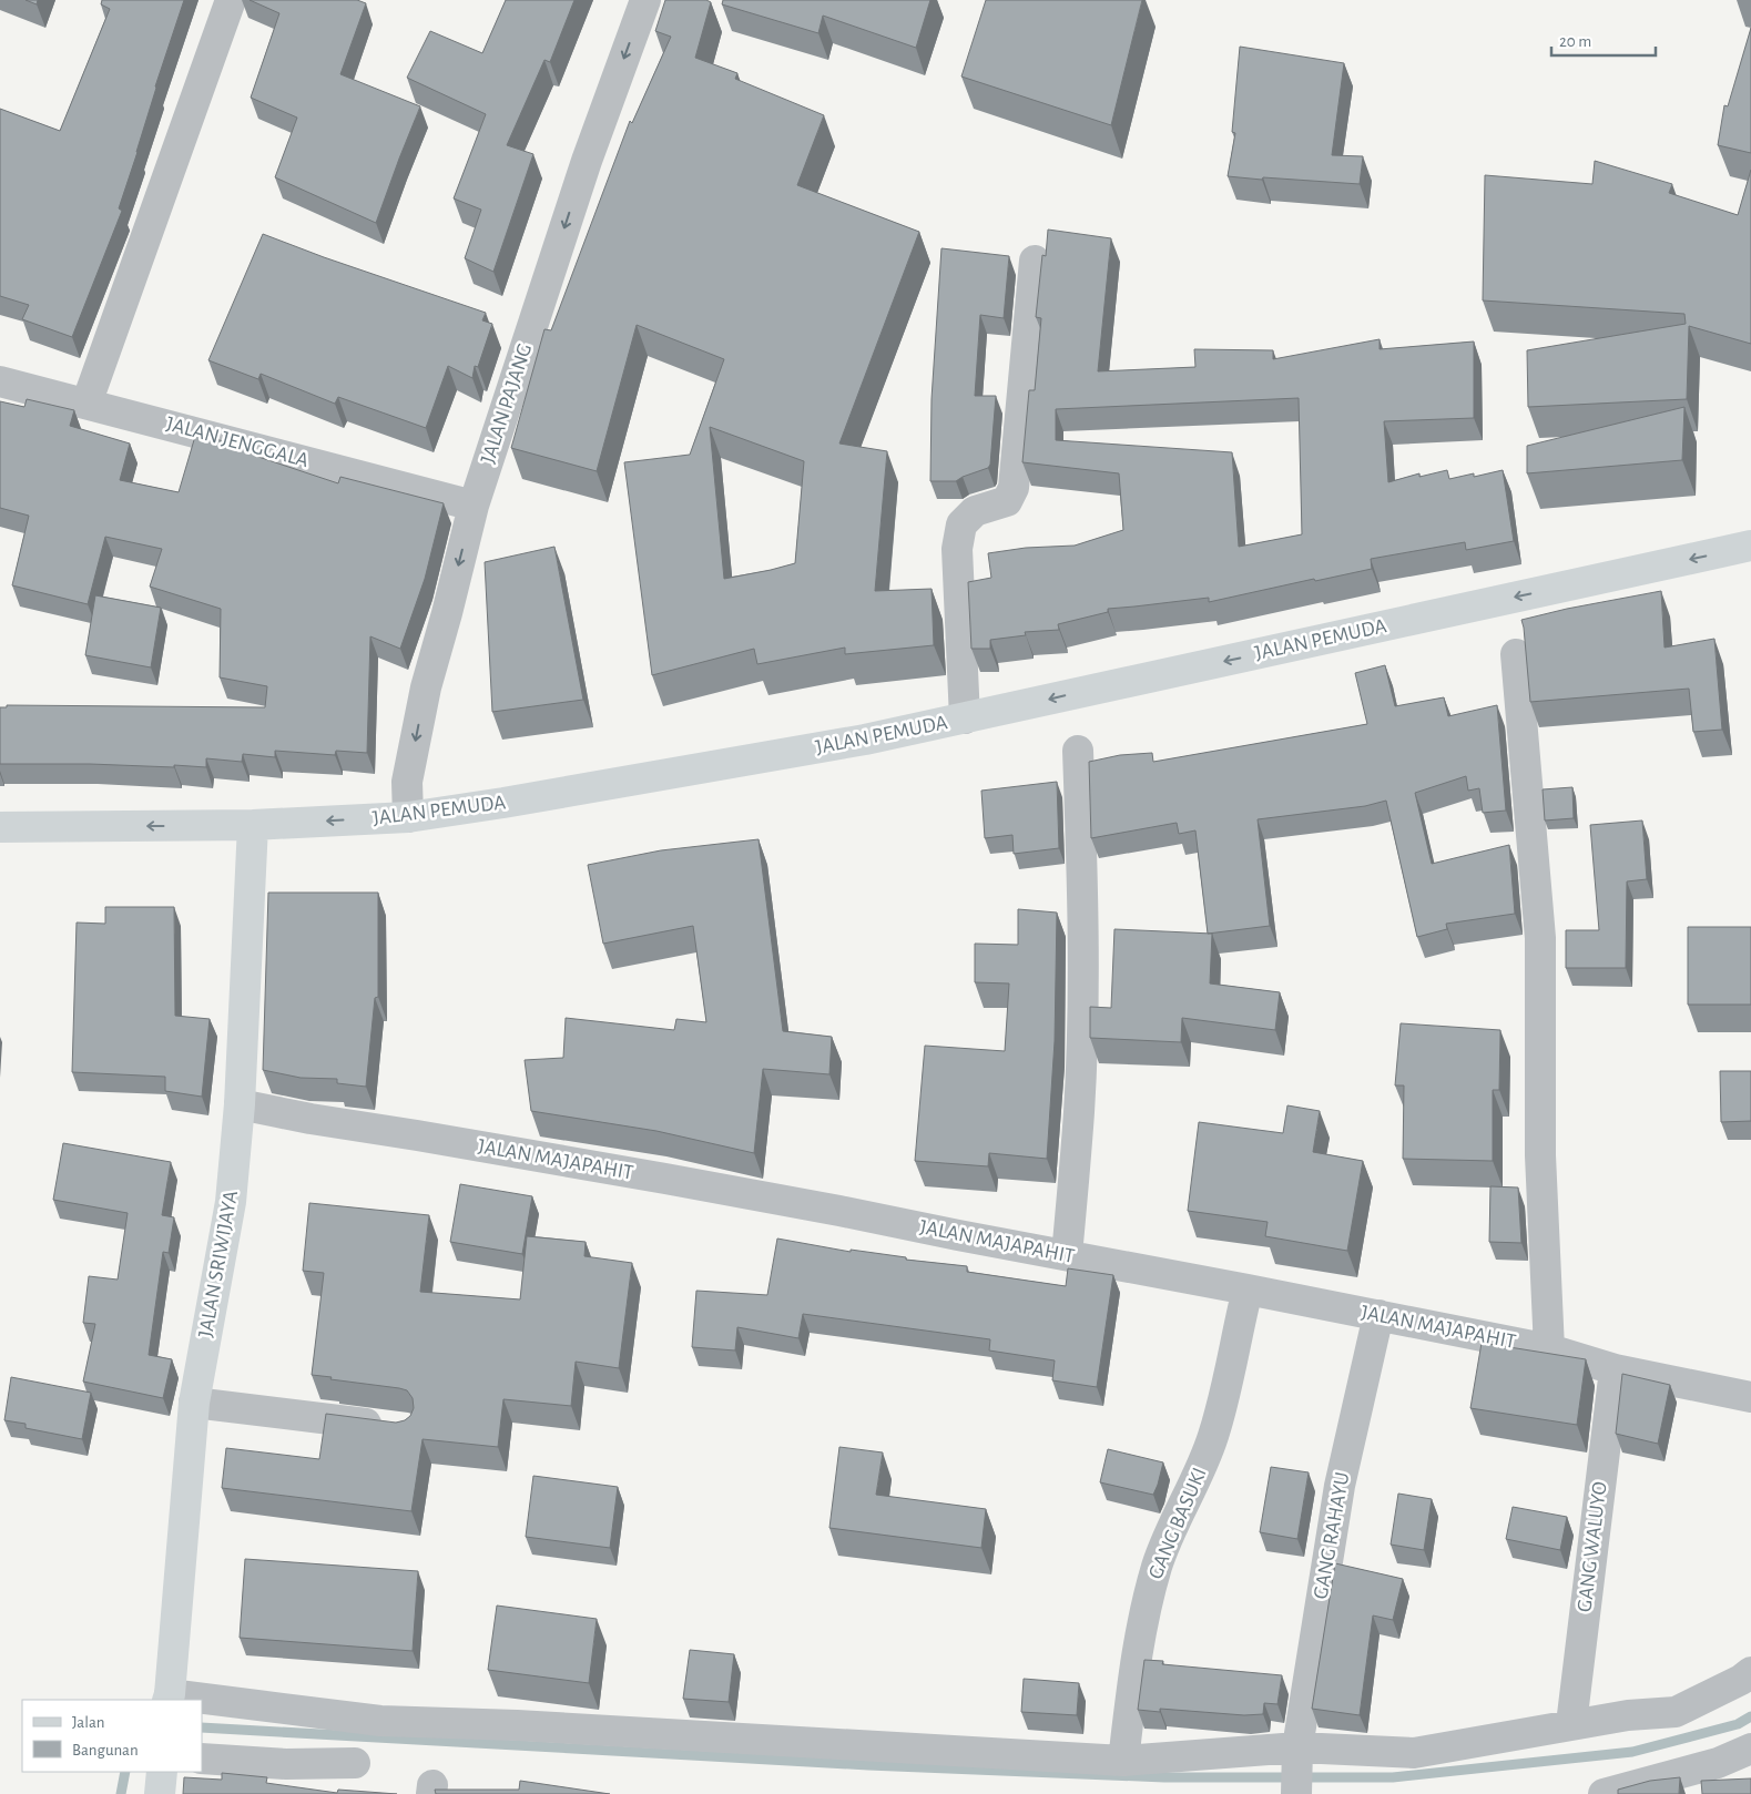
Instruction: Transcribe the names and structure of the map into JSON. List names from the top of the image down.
{
  "streets": {
    "main road": ["JALAN PEMUDA", "JALAN SRIWIJAYA"],
    "street": [
      "JALAN PAJANG",
      "JALAN JENGGALA",
      "JALAN MAJAPAHIT",
      "GANG BASUKI",
      "GANG RAHAYU",
      "GANG WALUYO"
    ]
  },
  "crossings": [
    ["JALAN PAJANG", "JALAN JENGGALA"],
    ["JALAN PAJANG", "JALAN PEMUDA"],
    ["JALAN PEMUDA", "JALAN SRIWIJAYA"],
    ["JALAN MAJAPAHIT", "JALAN SRIWIJAYA"],
    ["JALAN MAJAPAHIT", "GANG BASUKI"],
    ["JALAN MAJAPAHIT", "GANG RAHAYU"],
    ["JALAN MAJAPAHIT", "GANG WALUYO"]
  ],
  "one_way": ["JALAN PAJANG", "JALAN PEMUDA"],
  "legend": ["Jalan", "Bangunan"],
  "scale_bar": "20 m"
}
